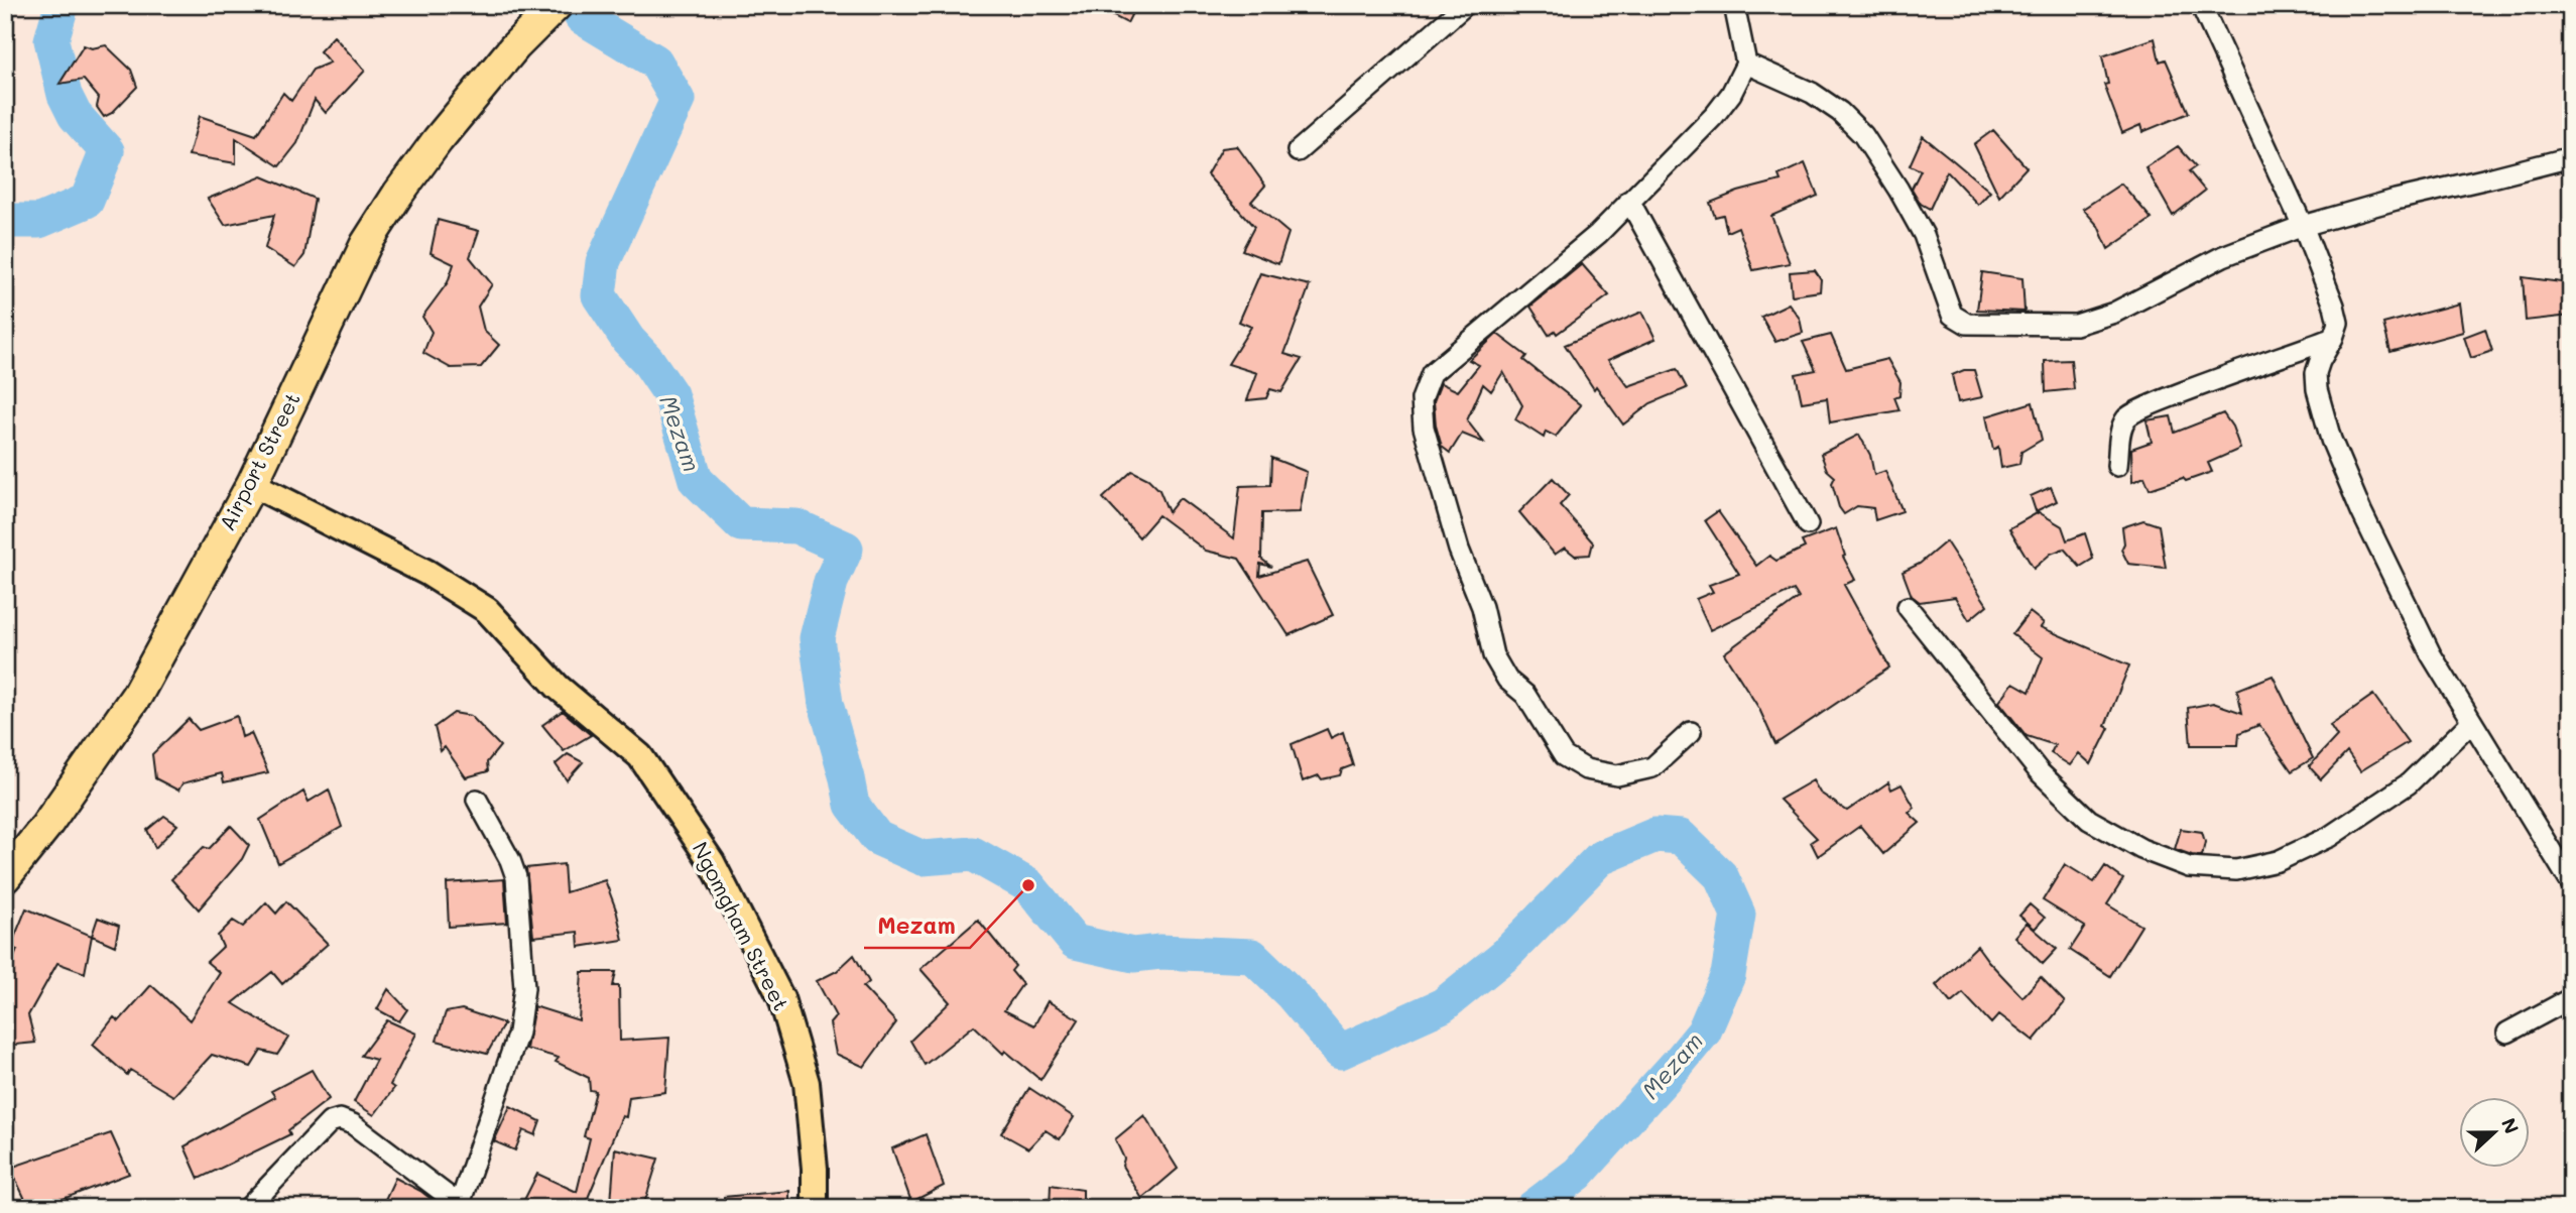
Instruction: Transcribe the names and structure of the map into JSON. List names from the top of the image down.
{
  "streets": {
    "highway": ["Airport Street"],
    "main road": ["Ngomgham Street"]
  },
  "crossings": [
    ["Airport Street", "Ngomgham Street"]
  ],
  "water": ["Mezam"],
  "places": ["Mezam"],
  "north": "right"
}
